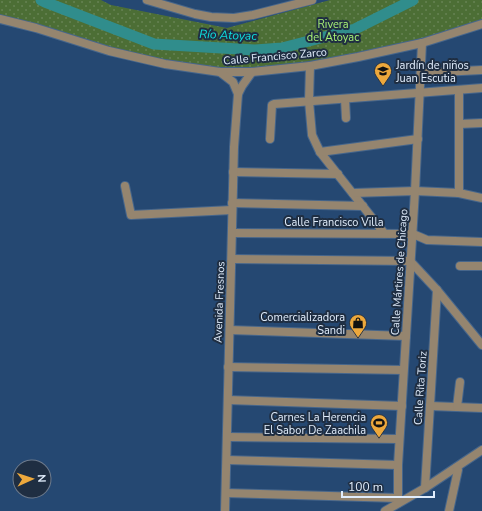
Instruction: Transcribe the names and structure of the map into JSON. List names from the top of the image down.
{
  "streets": {
    "street": [
      "Calle Francisco Zarco",
      "Calle Francisco Villa",
      "Calle Mártires de Chicago",
      "Avenida Fresnos",
      "Calle Rita Toriz"
    ]
  },
  "crossings": [
    ["Calle Francisco Zarco", "Calle Mártires de Chicago"],
    ["Calle Francisco Zarco", "Avenida Fresnos"],
    ["Calle Francisco Villa", "Calle Mártires de Chicago"],
    ["Calle Francisco Villa", "Avenida Fresnos"]
  ],
  "water": ["Río Atoyac"],
  "parks": ["Rivera del Atoyac"],
  "places": {
    "school or university": ["Jardín de niños Juan Escutia"],
    "shop": ["Comercializadora Sandi"],
    "sports": ["Carnes La Herencia El Sabor De Zaachila"]
  },
  "scale_bar": "100 m",
  "north": "right"
}
